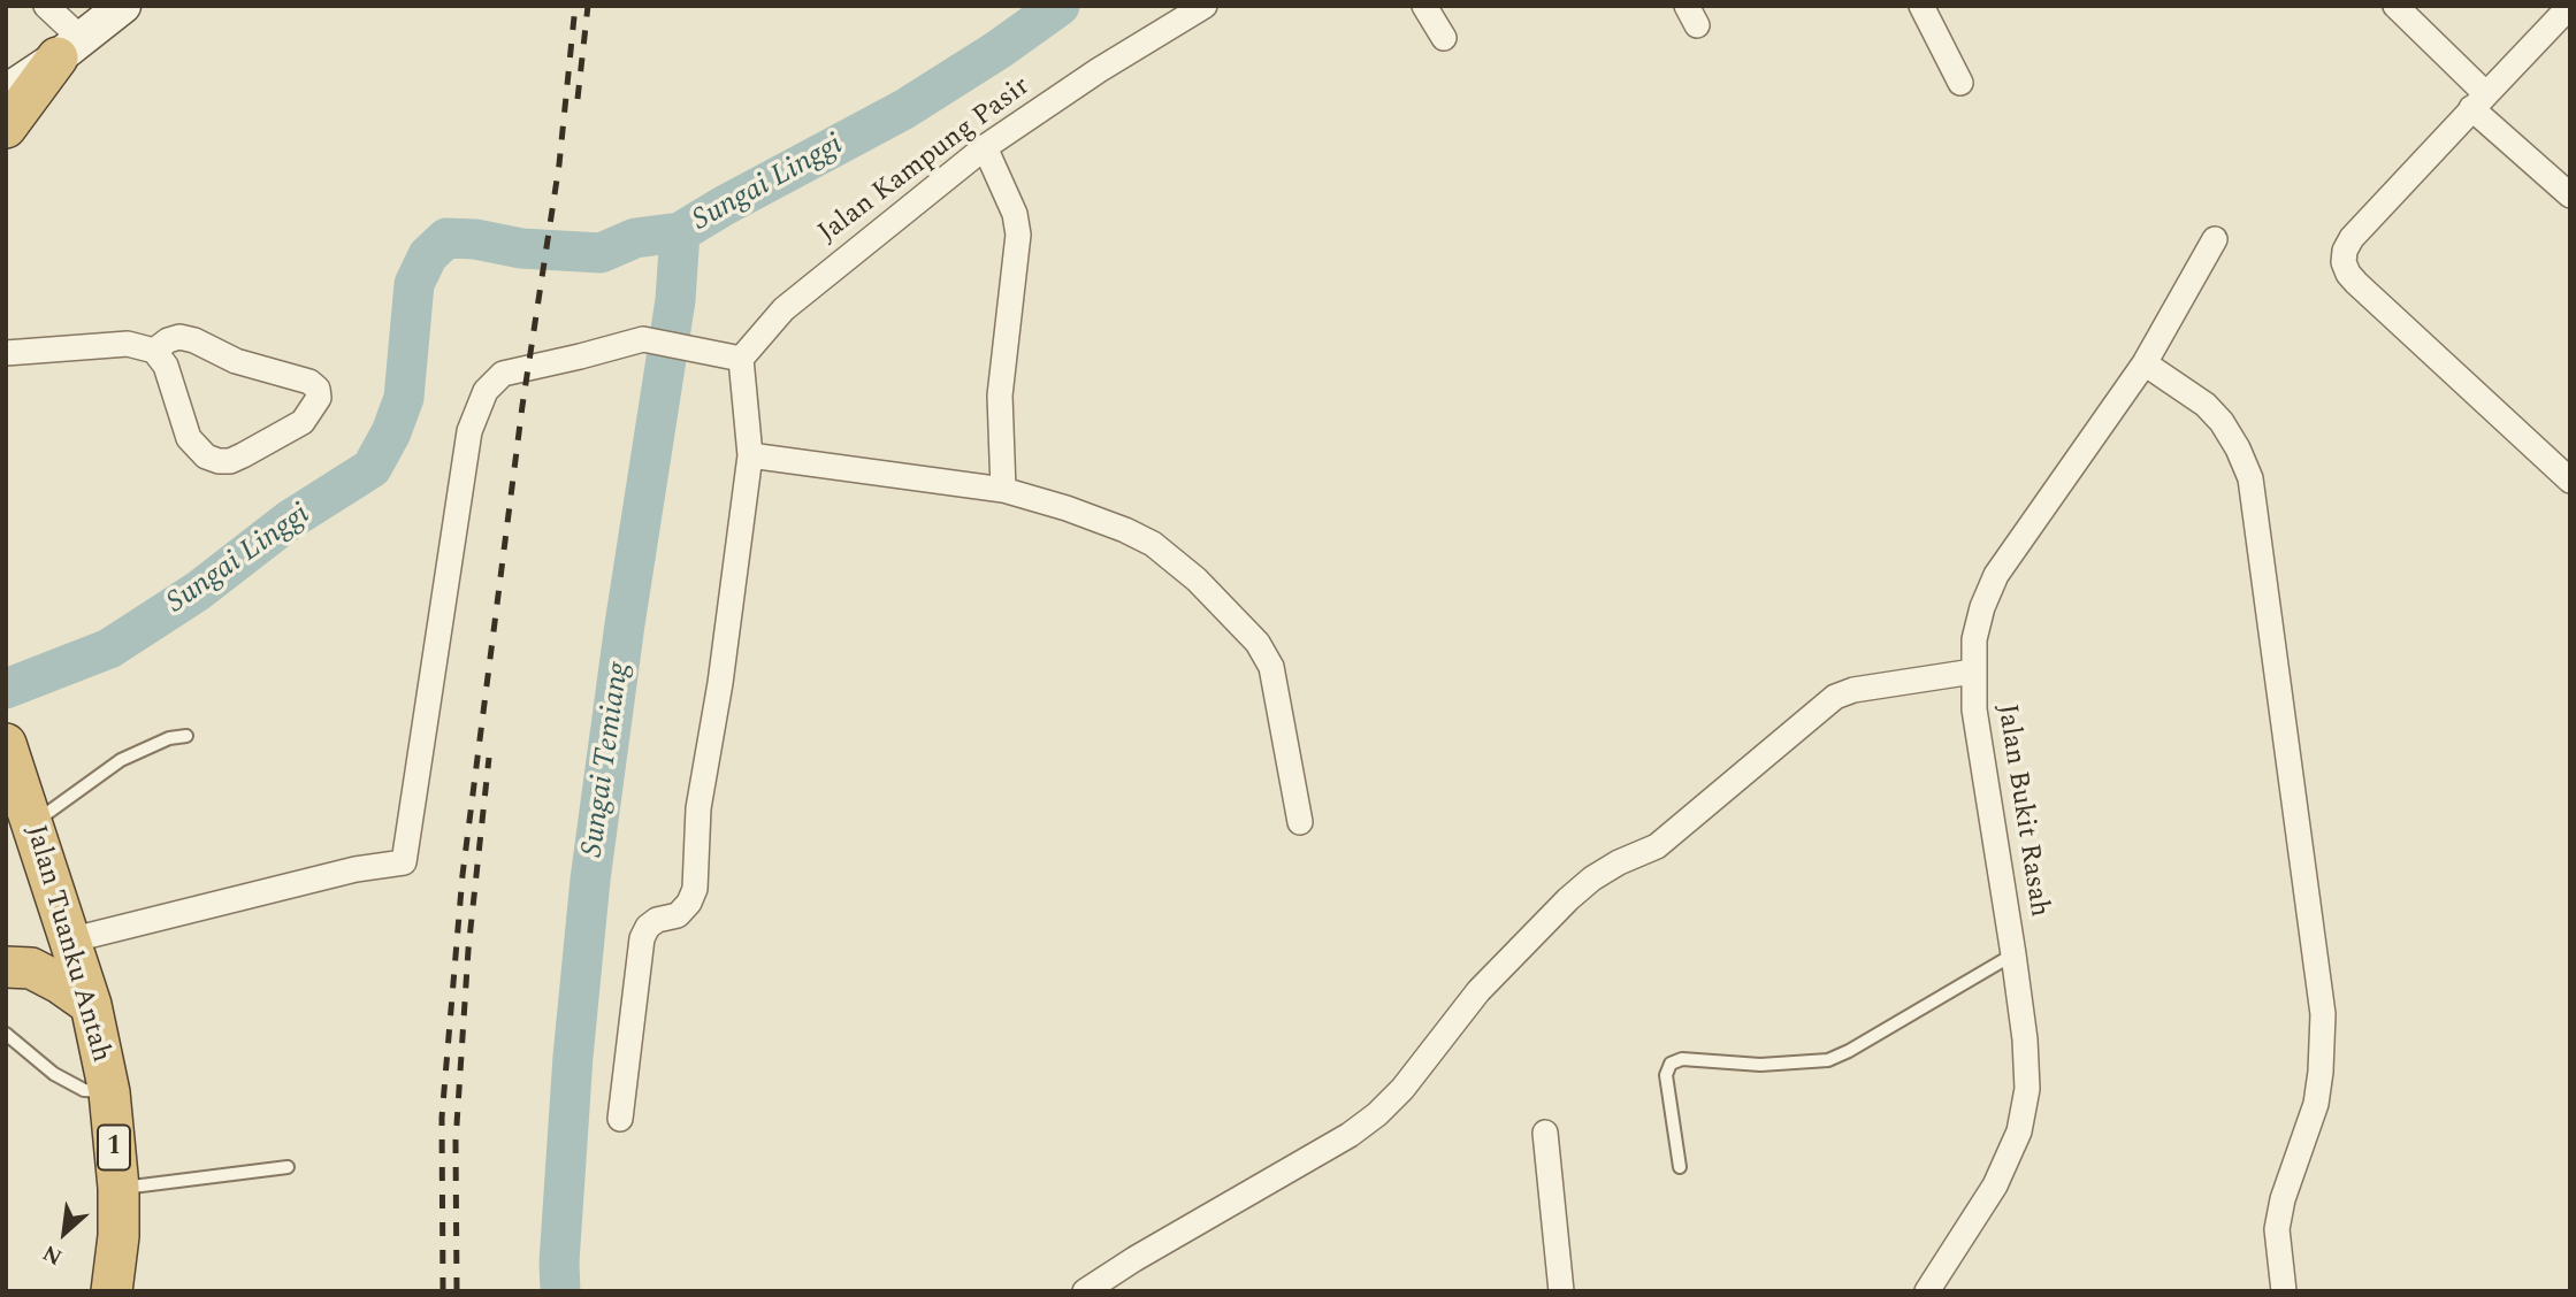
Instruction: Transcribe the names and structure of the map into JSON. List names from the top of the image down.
{
  "streets": {
    "highway": ["Jalan Tuanku Antah", "1"],
    "street": ["Jalan Kampung Pasir", "Jalan Bukit Rasah"]
  },
  "water": ["Sungai Linggi", "Sungai Temiang"],
  "north": "bottom left"
}
